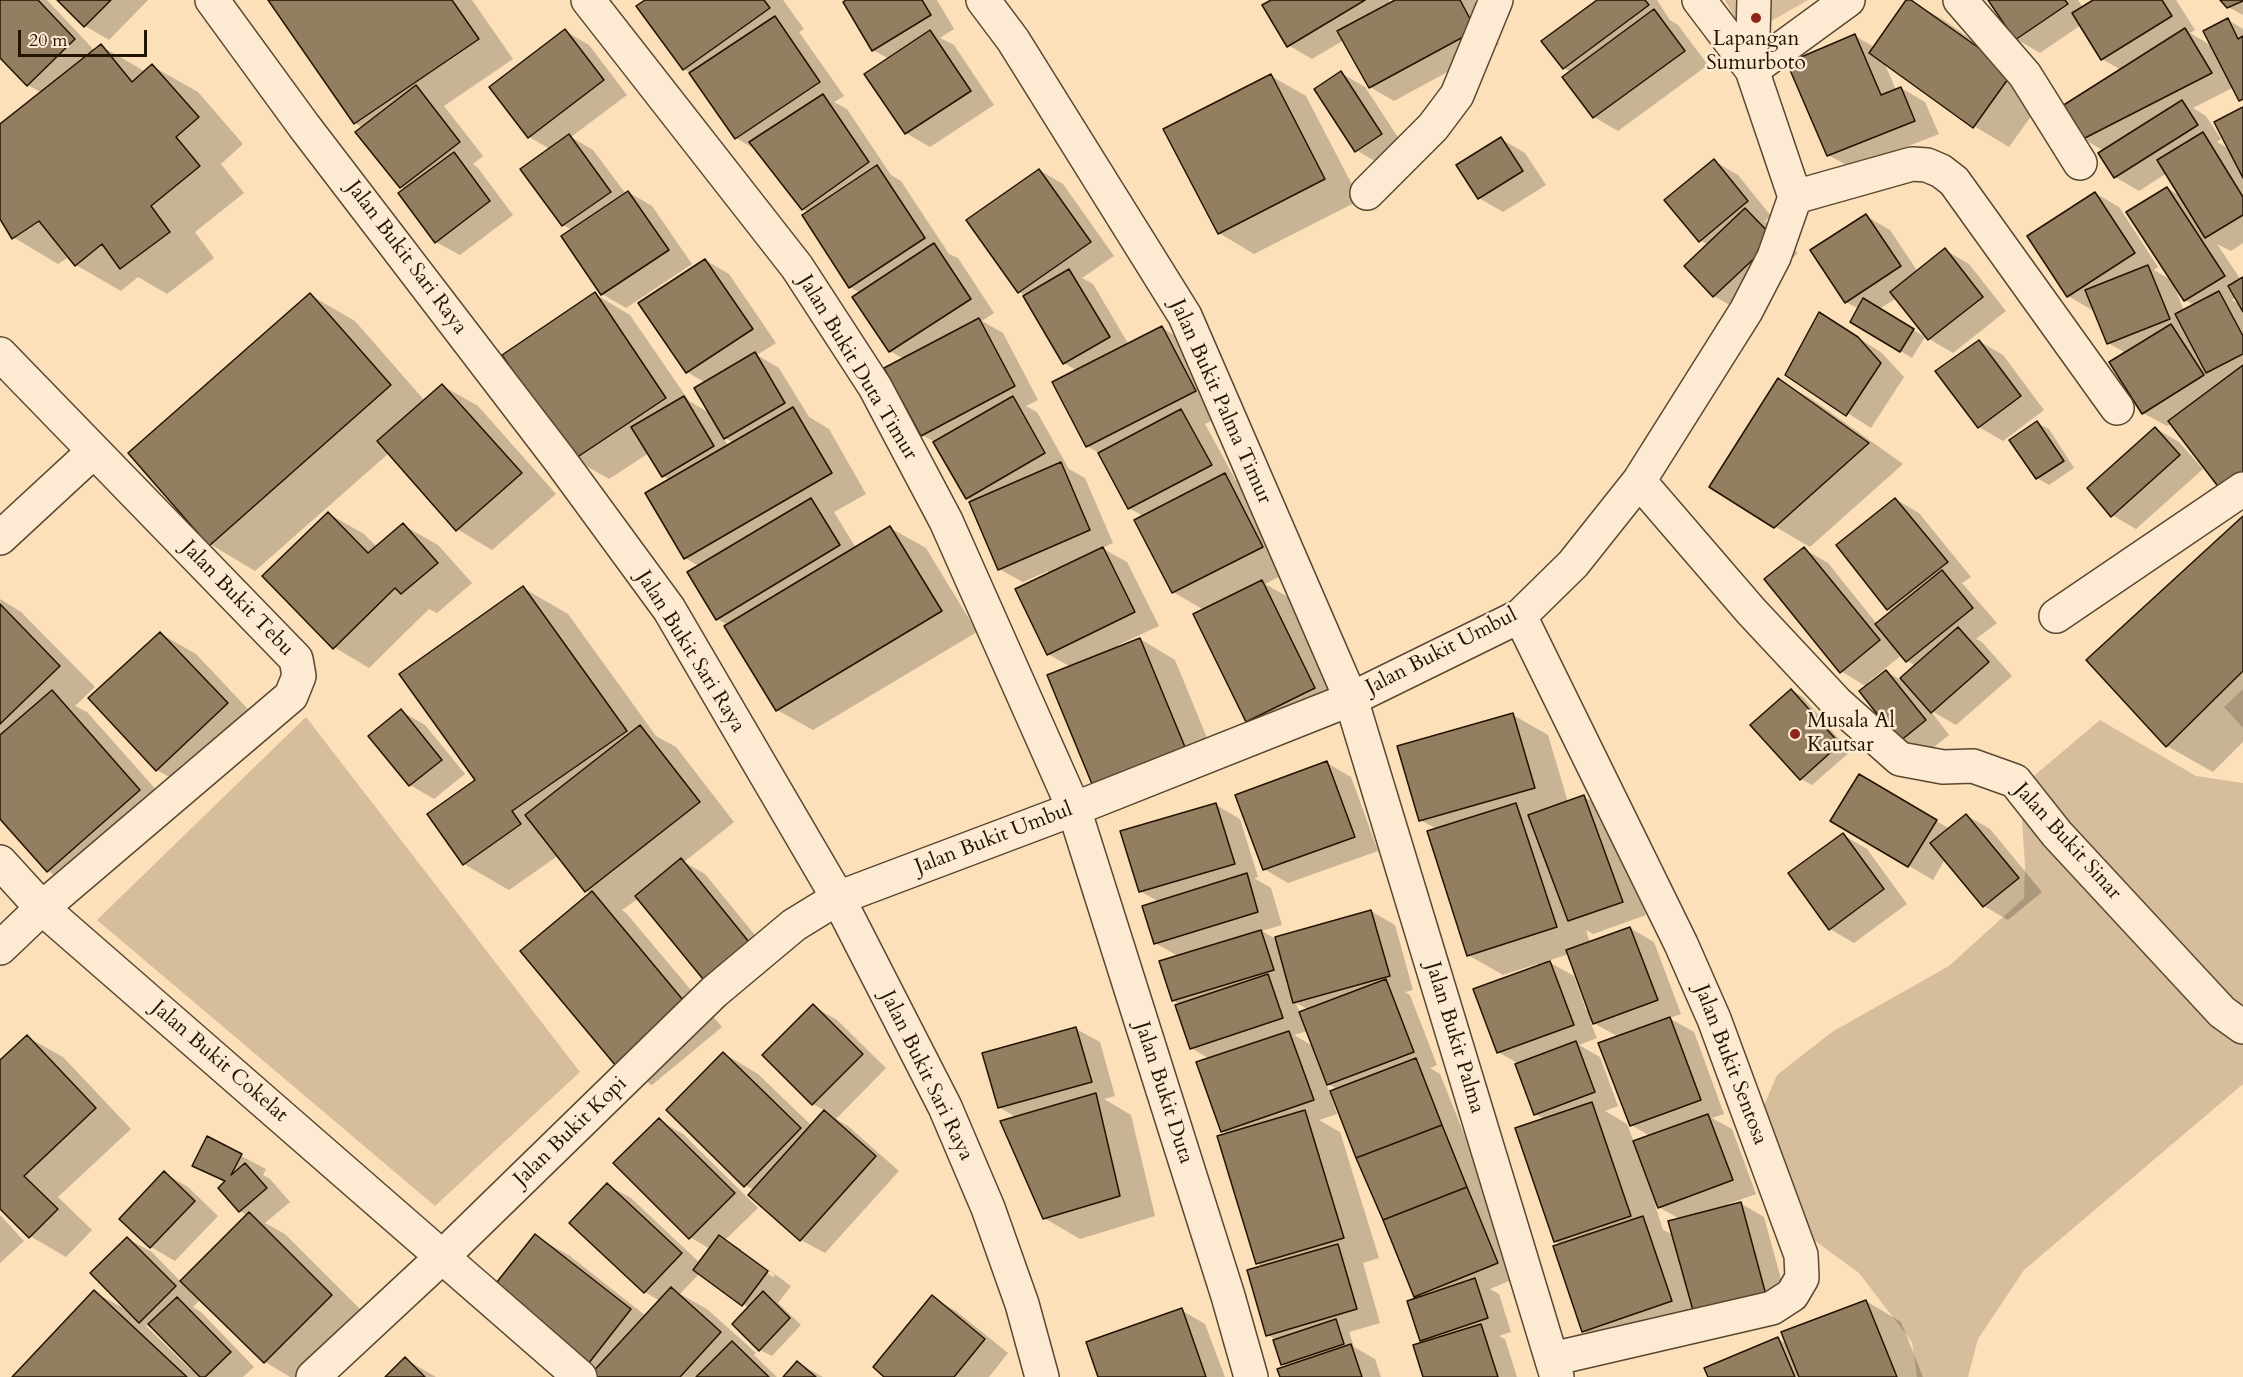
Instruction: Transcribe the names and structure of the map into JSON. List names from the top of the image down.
{
  "streets": {
    "street": [
      "Jalan Bukit Sari Raya",
      "Jalan Bukit Duta Timur",
      "Jalan Bukit Palma Timur",
      "Jalan Bukit Tebu",
      "Jalan Bukit Umbul",
      "Jalan Bukit Sinar",
      "Jalan Bukit Palma",
      "Jalan Bukit Cokelat",
      "Jalan Bukit Sentosa",
      "Jalan Bukit Duta",
      "Jalan Bukit Kopi"
    ]
  },
  "crossings": [
    ["Jalan Bukit Sari Raya", "Jalan Bukit Umbul"],
    ["Jalan Bukit Sari Raya", "Jalan Bukit Kopi"],
    ["Jalan Bukit Duta Timur", "Jalan Bukit Umbul"],
    ["Jalan Bukit Duta Timur", "Jalan Bukit Duta"],
    ["Jalan Bukit Palma Timur", "Jalan Bukit Umbul"],
    ["Jalan Bukit Palma Timur", "Jalan Bukit Palma"],
    ["Jalan Bukit Tebu", "Jalan Bukit Cokelat"],
    ["Jalan Bukit Umbul", "Jalan Bukit Sinar"],
    ["Jalan Bukit Umbul", "Jalan Bukit Palma"],
    ["Jalan Bukit Umbul", "Jalan Bukit Sentosa"],
    ["Jalan Bukit Umbul", "Jalan Bukit Duta"],
    ["Jalan Bukit Umbul", "Jalan Bukit Kopi"],
    ["Jalan Bukit Palma", "Jalan Bukit Sentosa"],
    ["Jalan Bukit Cokelat", "Jalan Bukit Kopi"]
  ],
  "places": ["Lapangan Sumurboto", "Musala Al Kautsar"],
  "scale_bar": "20 m"
}
